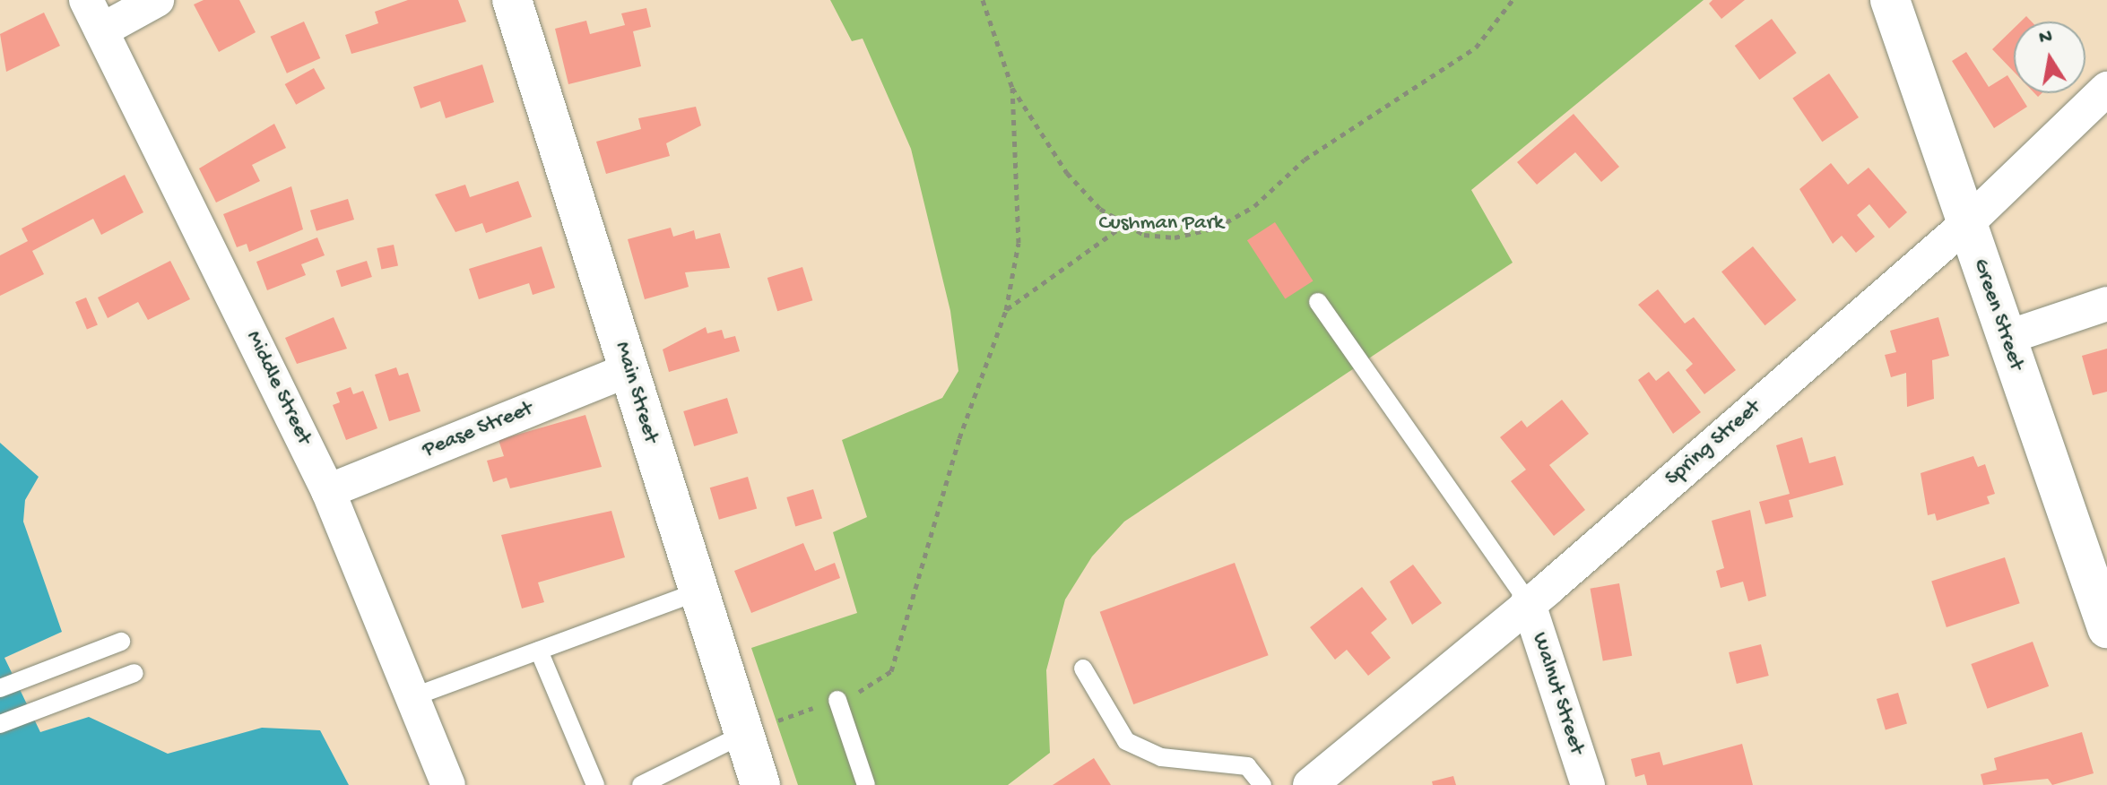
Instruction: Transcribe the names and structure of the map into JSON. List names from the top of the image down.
{
  "streets": {
    "main road": ["Green Street", "Main Street"],
    "street": [
      "Middle Street",
      "Pease Street",
      "Spring Street",
      "Walnut Street"
    ]
  },
  "crossings": [
    ["Green Street", "Spring Street"],
    ["Middle Street", "Pease Street"],
    ["Main Street", "Pease Street"],
    ["Spring Street", "Walnut Street"]
  ],
  "parks": ["Cushman Park"],
  "north": "top"
}
